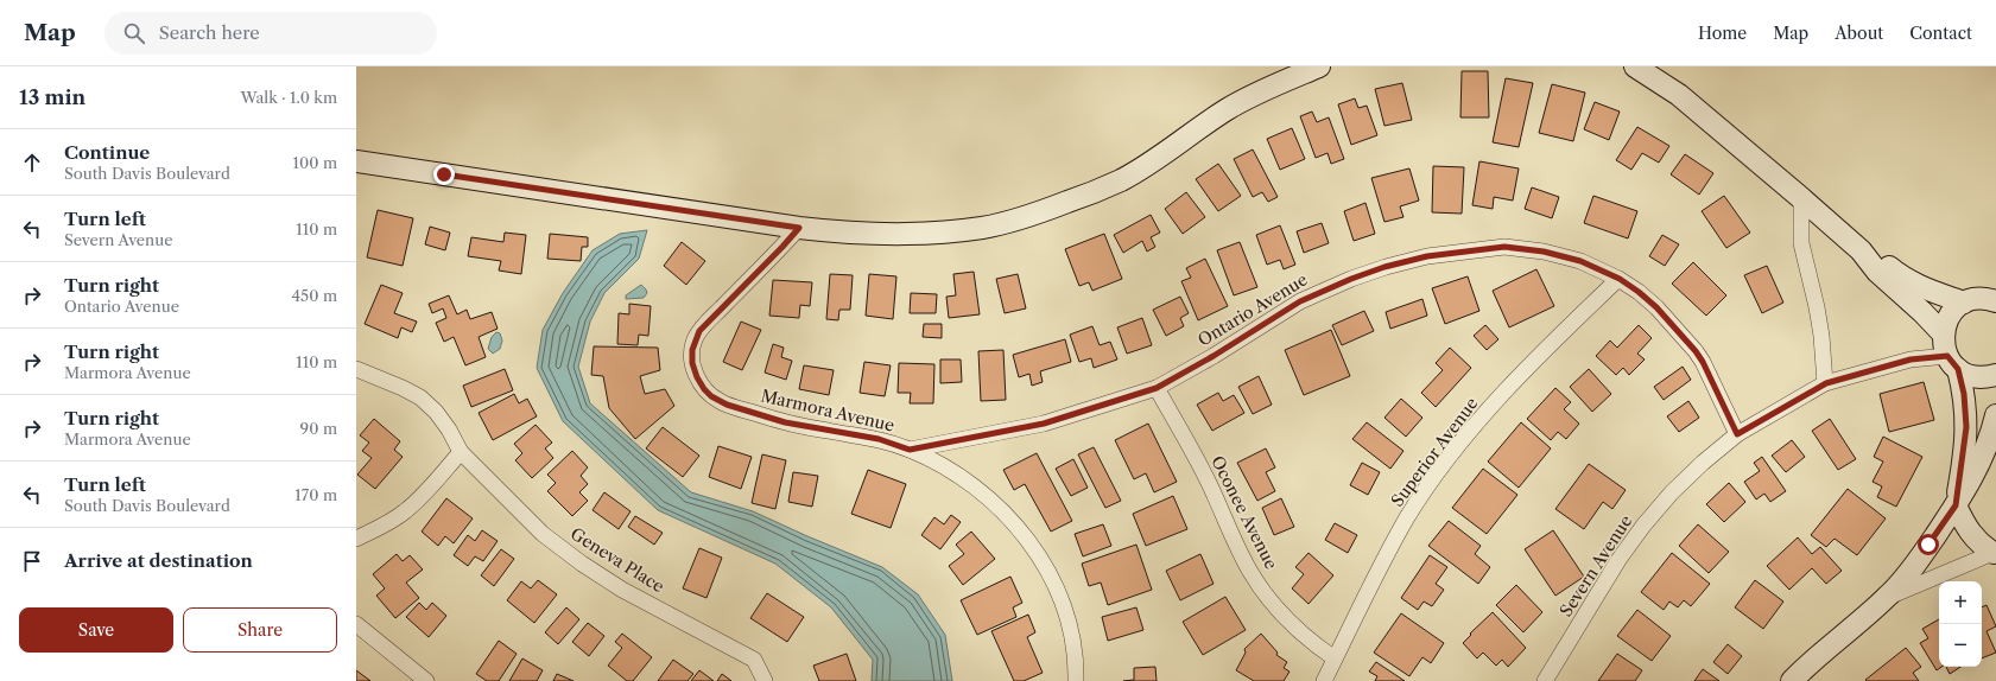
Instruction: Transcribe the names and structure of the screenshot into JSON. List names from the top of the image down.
{
  "streets": {
    "street": [
      "Ontario Avenue",
      "Marmora Avenue",
      "Superior Avenue",
      "Oconee Avenue",
      "Geneva Place",
      "Severn Avenue"
    ]
  },
  "crossings": [
    ["Ontario Avenue", "Marmora Avenue"],
    ["Ontario Avenue", "Superior Avenue"],
    ["Ontario Avenue", "Oconee Avenue"],
    ["Ontario Avenue", "Severn Avenue"],
    ["Superior Avenue", "Oconee Avenue"]
  ],
  "page": {
    "header": "Map",
    "search": "Search here",
    "nav": [
      "Home",
      "Map",
      "About",
      "Contact"
    ],
    "heading": ["13 min", "Walk · 1.0 km"],
    "list": [
      ["Continue", "South Davis Boulevard", "100 m"],
      ["Turn left", "Severn Avenue", "110 m"],
      ["Turn right", "Ontario Avenue", "450 m"],
      ["Turn right", "Marmora Avenue", "110 m"],
      ["Turn right", "Marmora Avenue", "90 m"],
      ["Turn left", "South Davis Boulevard", "170 m"],
      "Arrive at destination"
    ],
    "map_buttons": ["+", "−"],
    "buttons": ["Save", "Share"]
  }
}
